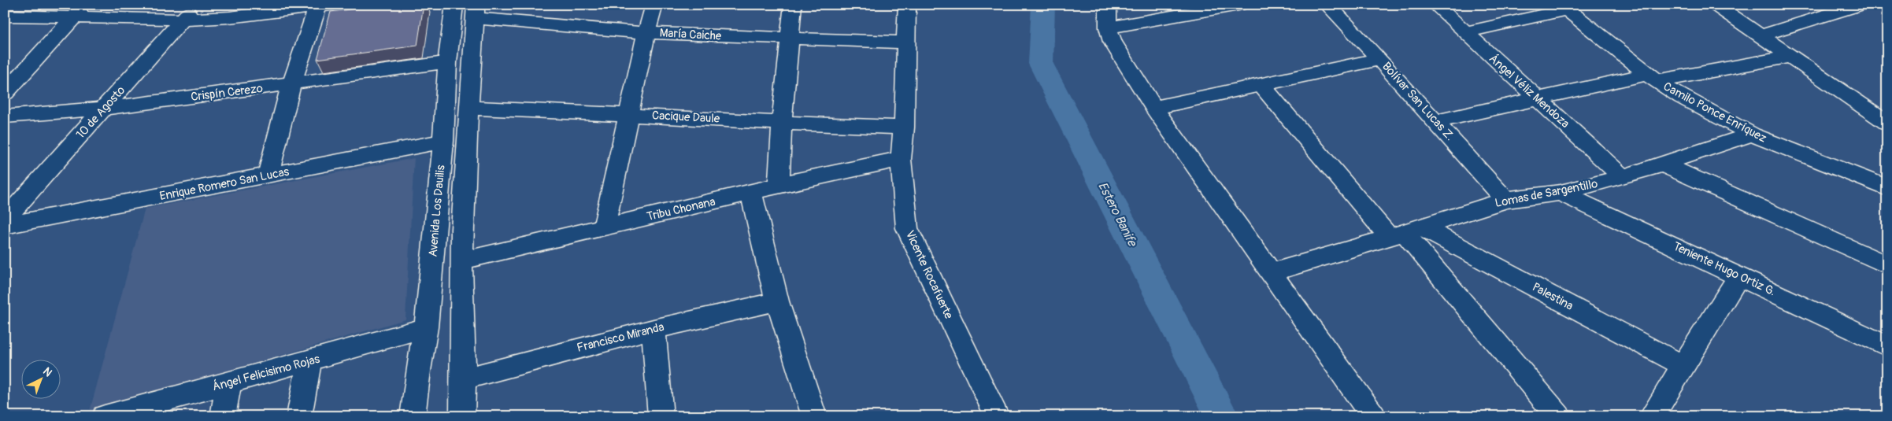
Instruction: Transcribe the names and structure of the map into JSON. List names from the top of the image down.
{
  "streets": {
    "street": [
      "María Caiche",
      "Ángel Véliz Mendoza",
      "Crispín Cerezo",
      "Bolívar San Lucas Z.",
      "10 de Agosto",
      "Camilo Ponce Enríquez",
      "Cacique Daule",
      "Enrique Romero San Lucas",
      "Lomas de Sargentillo",
      "Tribu Chonana",
      "Avenida Los Dauilis",
      "Teniente Hugo Ortiz G.",
      "Vicente Rocafuerte",
      "Palestina",
      "Francisco Miranda",
      "Ángel Felicisimo Rojas"
    ]
  },
  "crossings": [
    ["María Caiche", "Avenida Los Dauilis"],
    ["María Caiche", "Vicente Rocafuerte"],
    ["Ángel Véliz Mendoza", "Lomas de Sargentillo"],
    ["Crispín Cerezo", "10 de Agosto"],
    ["Crispín Cerezo", "Avenida Los Dauilis"],
    ["Bolívar San Lucas Z.", "Lomas de Sargentillo"],
    ["Camilo Ponce Enríquez", "Lomas de Sargentillo"],
    ["Cacique Daule", "Avenida Los Dauilis"],
    ["Cacique Daule", "Vicente Rocafuerte"],
    ["Enrique Romero San Lucas", "Avenida Los Dauilis"],
    ["Lomas de Sargentillo", "Teniente Hugo Ortiz G."],
    ["Lomas de Sargentillo", "Palestina"],
    ["Tribu Chonana", "Avenida Los Dauilis"],
    ["Tribu Chonana", "Vicente Rocafuerte"],
    ["Avenida Los Dauilis", "Francisco Miranda"],
    ["Avenida Los Dauilis", "Ángel Felicisimo Rojas"]
  ],
  "water": ["Estero Banife"],
  "north": "top right"
}
